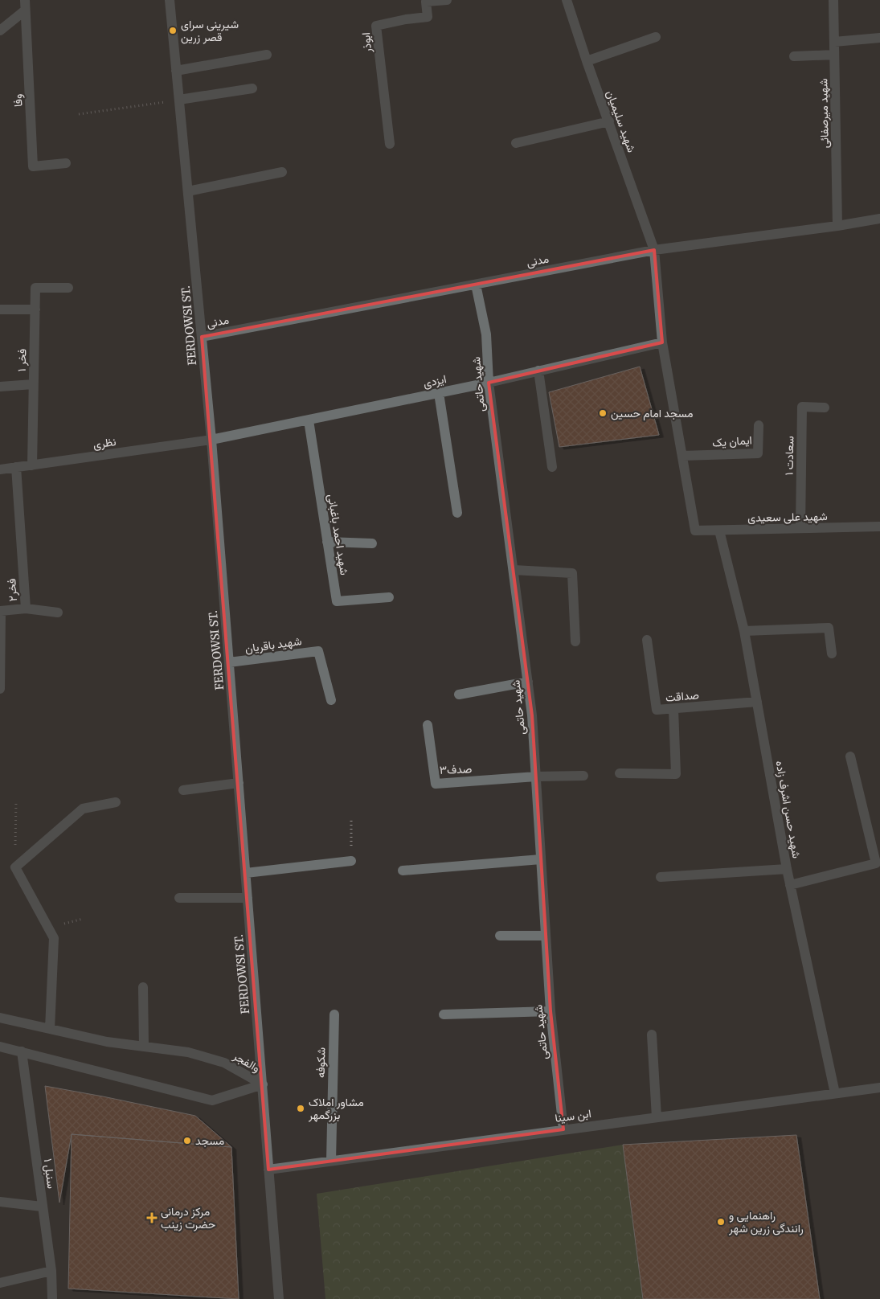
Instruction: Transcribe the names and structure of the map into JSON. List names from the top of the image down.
{
  "streets": {
    "street": [
      "ابوذر",
      "وفا",
      "شهید میرصفائی",
      "شهید سلیمیان",
      "مدنی",
      "FERDOWSI ST.",
      "فخر ۱",
      "ایزدی",
      "شهید حاتمی",
      "ایمان یک",
      "نظری",
      "سعادت ۱",
      "شهید علی سعیدی",
      "شهید احمد باغبانی",
      "فخر۲",
      "شهید باقریان",
      "صداقت",
      "صدف۳",
      "شهید حسن اشرف زاده",
      "والفجر",
      "شکوفه",
      "ابن سینا",
      "سنبل ۱"
    ]
  },
  "crossings": [
    ["شهید میرصفائی", "مدنی"],
    ["شهید سلیمیان", "مدنی"],
    ["مدنی", "FERDOWSI ST."],
    ["مدنی", "شهید حاتمی"],
    ["FERDOWSI ST.", "ایزدی"],
    ["FERDOWSI ST.", "نظری"],
    ["FERDOWSI ST.", "شهید باقریان"],
    ["FERDOWSI ST.", "والفجر"],
    ["FERDOWSI ST.", "ابن سینا"],
    ["فخر ۱", "نظری"],
    ["ایزدی", "شهید حاتمی"],
    ["ایزدی", "نظری"],
    ["ایزدی", "شهید احمد باغبانی"],
    ["شهید حاتمی", "صدف۳"],
    ["شهید حاتمی", "ابن سینا"],
    ["ایمان یک", "شهید علی سعیدی"],
    ["نظری", "فخر۲"],
    ["سعادت ۱", "شهید علی سعیدی"],
    ["شهید علی سعیدی", "شهید حسن اشرف زاده"],
    ["صداقت", "شهید حسن اشرف زاده"],
    ["شهید حسن اشرف زاده", "ابن سینا"],
    ["والفجر", "سنبل ۱"],
    ["شکوفه", "ابن سینا"]
  ],
  "places": {
    "other": [
      "شیرینی سرای قصر زرین",
      "مسجد امام حسین",
      "مشاور املاک بزرگمهر",
      "مسجد",
      "راهنمایی و رانندگی زرین شهر"
    ],
    "health": ["مرکز درمانی حضرت زینب"]
  }
}
